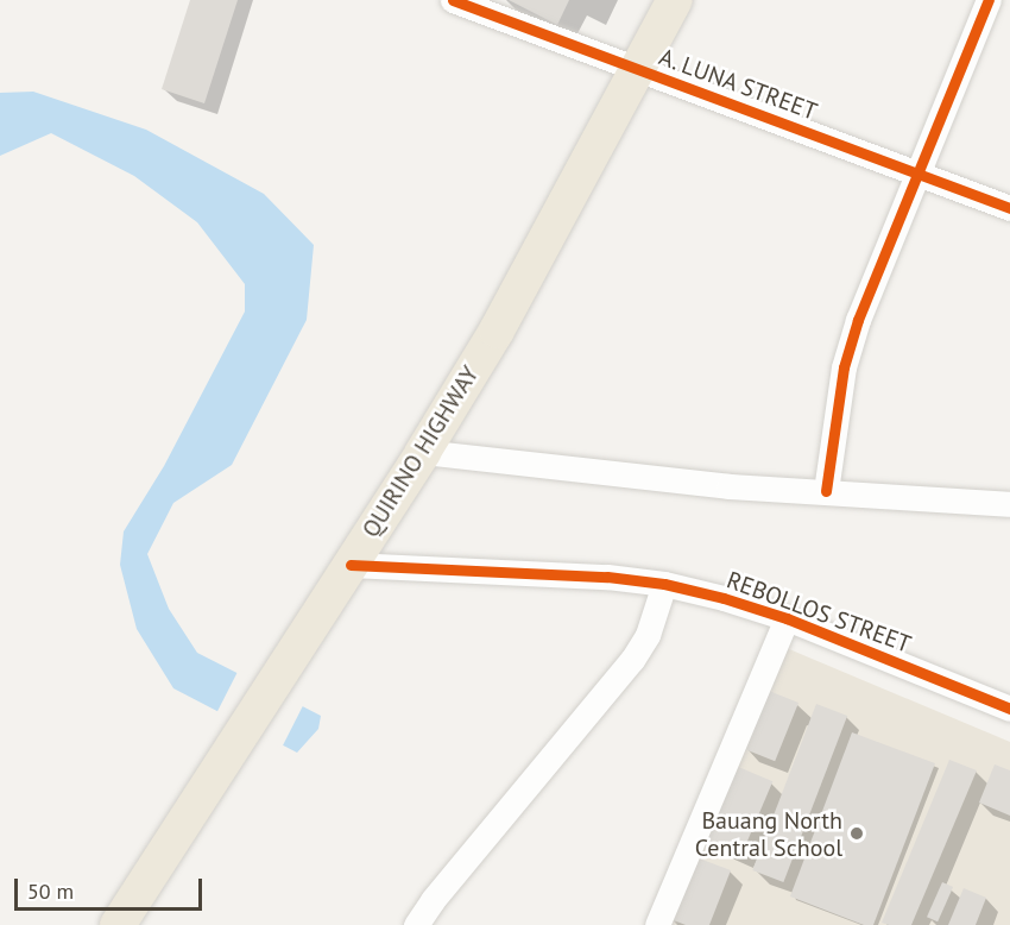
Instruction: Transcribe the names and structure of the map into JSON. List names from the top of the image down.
{
  "streets": {
    "highway": ["QUIRINO HIGHWAY"],
    "street": ["A. LUNA STREET", "REBOLLOS STREET"]
  },
  "crossings": [
    ["A. LUNA STREET", "QUIRINO HIGHWAY"],
    ["QUIRINO HIGHWAY", "REBOLLOS STREET"]
  ],
  "places": ["Bauang North Central School"],
  "scale_bar": "50 m"
}
